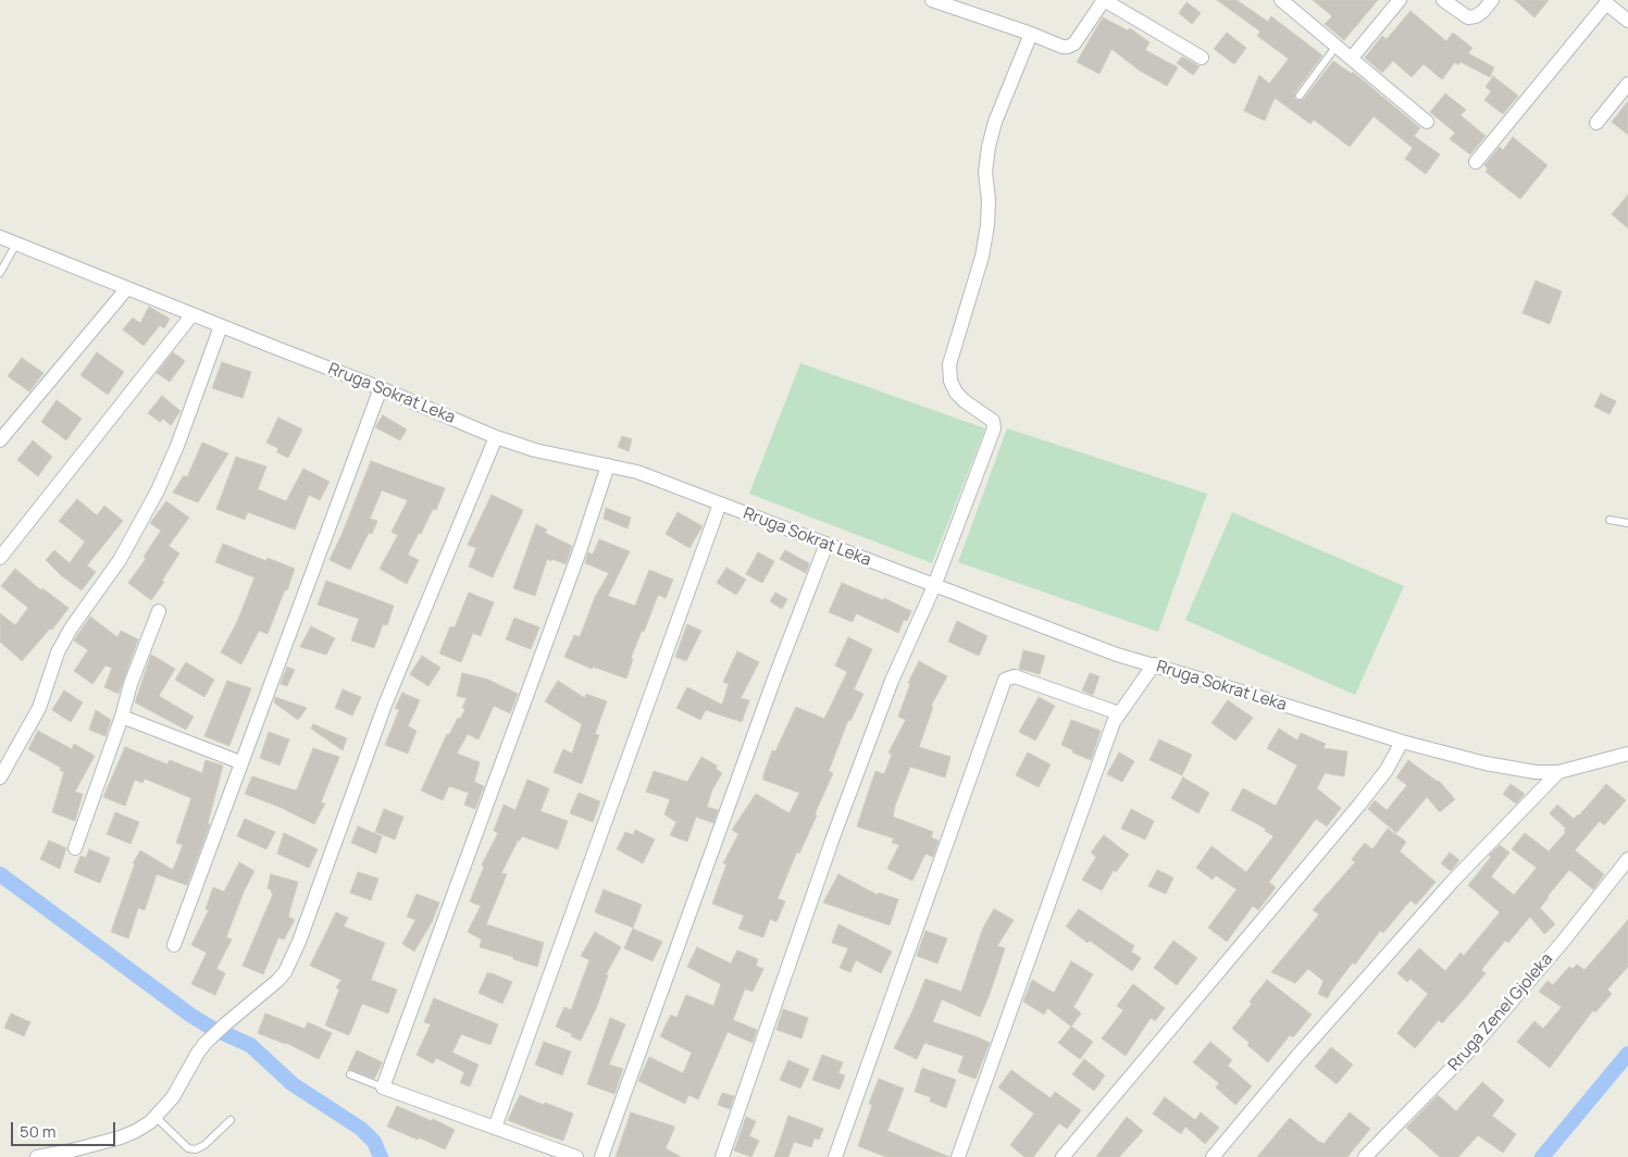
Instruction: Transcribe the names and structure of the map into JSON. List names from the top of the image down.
{
  "streets": {
    "street": ["Rruga Sokrat Leka", "Rruga Zenel Gjoleka"]
  },
  "scale_bar": "50 m"
}
